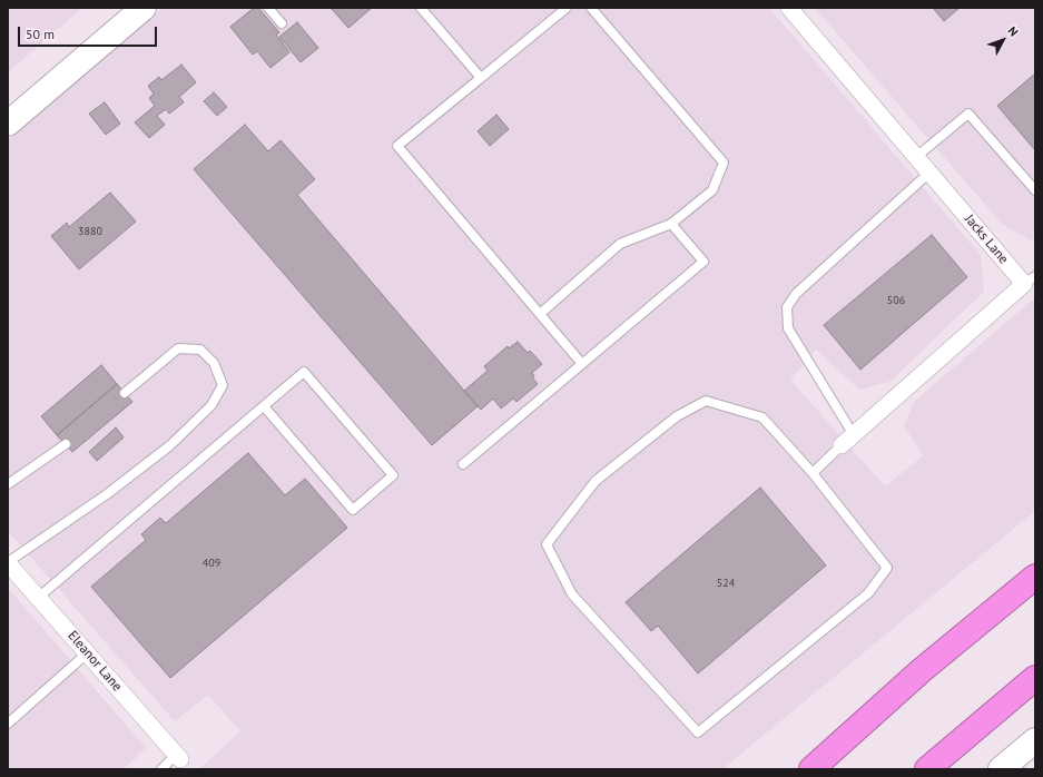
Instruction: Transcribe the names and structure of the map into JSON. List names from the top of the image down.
{
  "streets": {
    "street": ["Jacks Lane", "Eleanor Lane"]
  },
  "house_numbers": [
    "3880",
    "506",
    "409",
    "524"
  ],
  "scale_bar": "50 m",
  "north": "top right"
}
